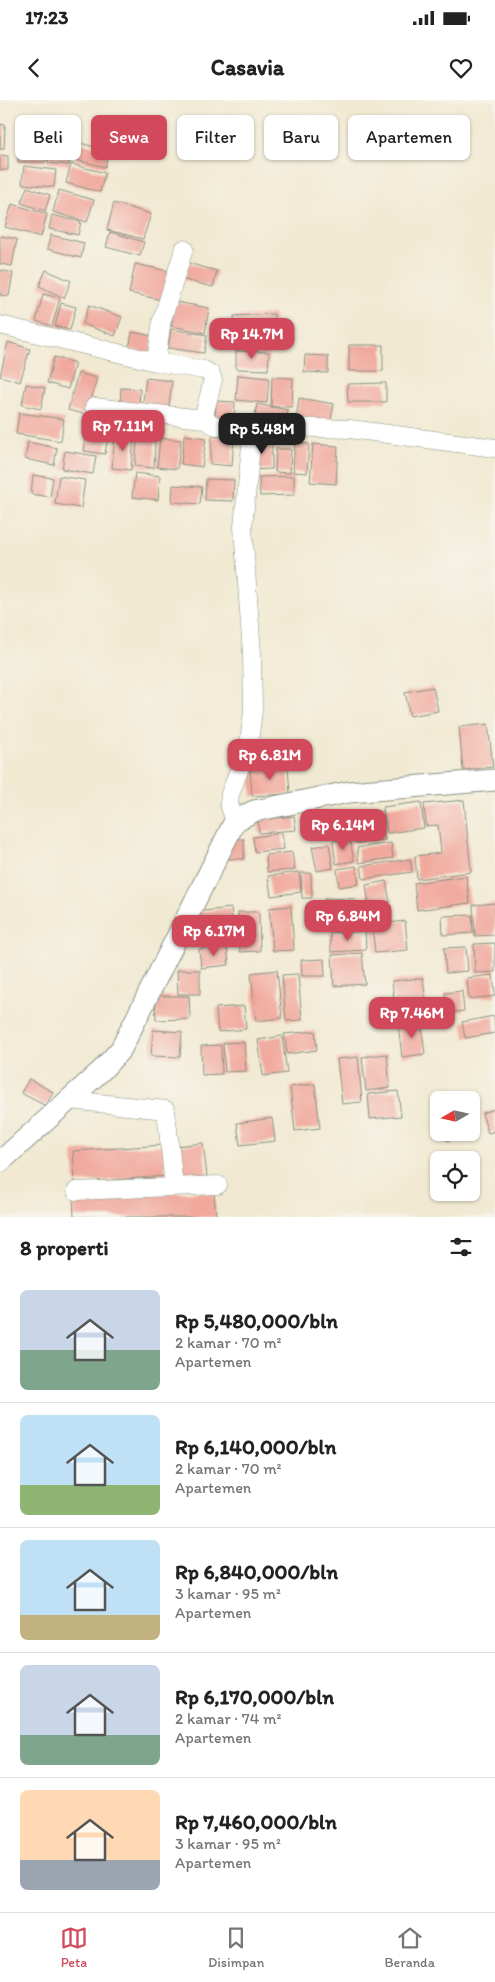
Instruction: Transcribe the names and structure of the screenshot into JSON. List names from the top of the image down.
{
  "north": "left",
  "page": {
    "status": "17:23",
    "header": "Casavia",
    "chip": [
      "Beli",
      "Sewa",
      "Filter",
      "Baru",
      "Apartemen"
    ],
    "price": [
      "Rp 14.7M",
      "Rp 7.11M",
      "Rp 5.48M",
      "Rp 6.81M",
      "Rp 6.14M",
      "Rp 6.84M",
      "Rp 6.17M",
      "Rp 7.46M"
    ],
    "heading": "8 properti",
    "list": [
      {
        "name": "Rp 5,480,000/bln",
        "note": "2 kamar · 70 m² · Apartemen"
      },
      {
        "name": "Rp 6,140,000/bln",
        "note": "2 kamar · 70 m² · Apartemen"
      },
      {
        "name": "Rp 6,840,000/bln",
        "note": "3 kamar · 95 m² · Apartemen"
      },
      {
        "name": "Rp 6,170,000/bln",
        "note": "2 kamar · 74 m² · Apartemen"
      },
      {
        "name": "Rp 7,460,000/bln",
        "note": "3 kamar · 95 m² · Apartemen"
      }
    ],
    "tabs": ["Peta", "Disimpan", "Beranda"]
  }
}
